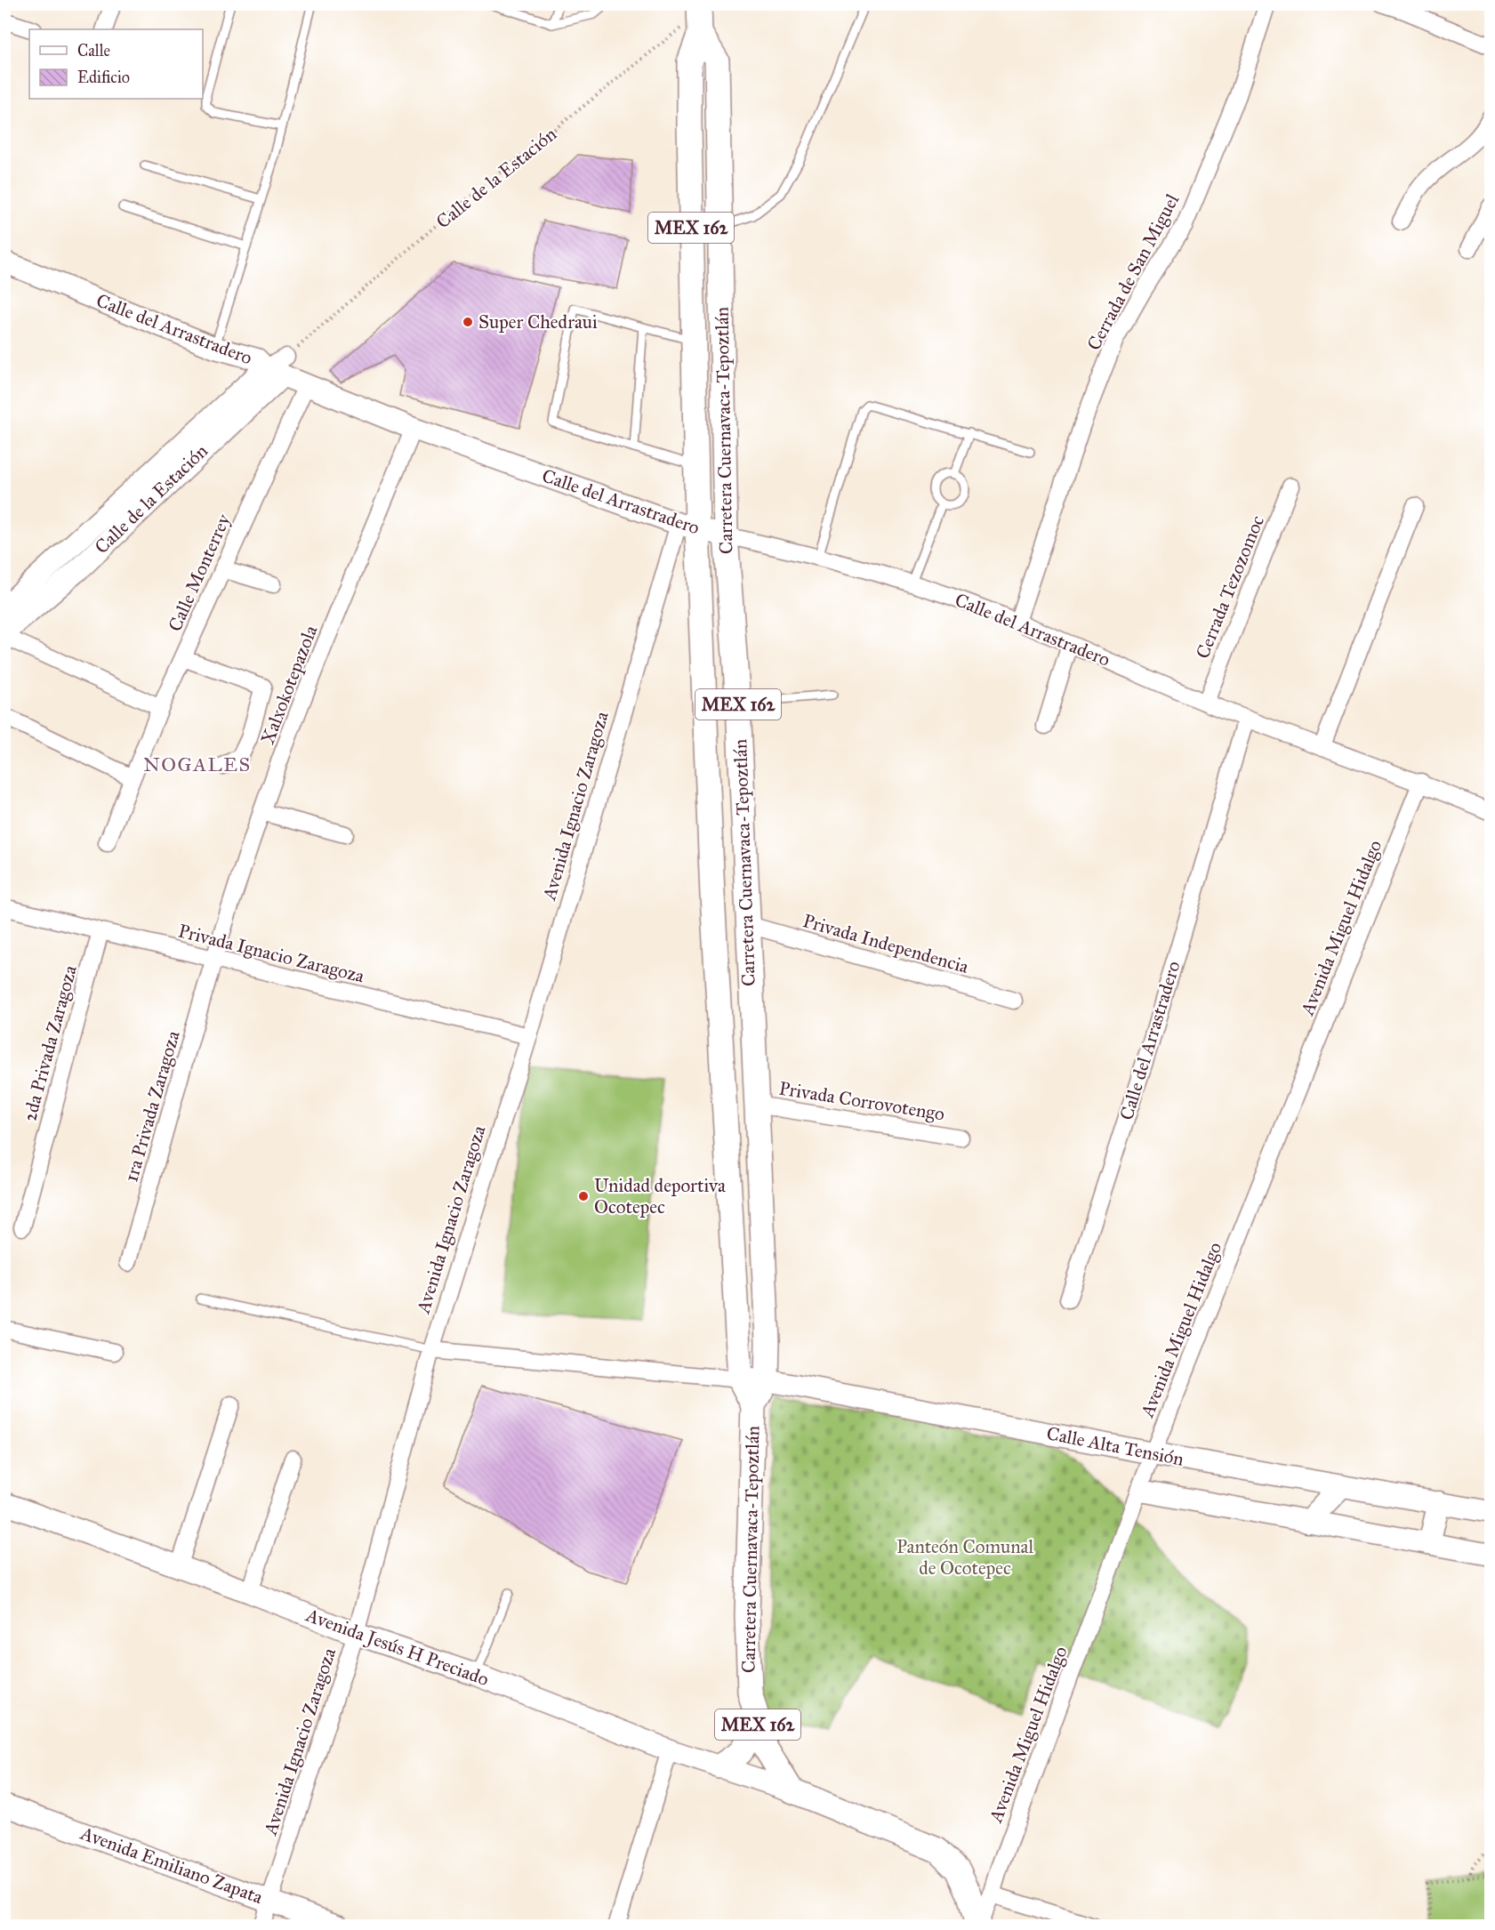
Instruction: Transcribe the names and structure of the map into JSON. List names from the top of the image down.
{
  "streets": {
    "main road": ["MEX 162", "Carretera Cuernavaca-Tepoztlán"],
    "street": [
      "Calle de la Estación",
      "Cerrada de San Miguel",
      "Calle del Arrastradero",
      "Calle Monterrey",
      "Cerrada Tezozomoc",
      "Xalxokotepazola",
      "Avenida Ignacio Zaragoza",
      "Avenida Miguel Hidalgo",
      "Privada Independencia",
      "Privada Ignacio Zaragoza",
      "2da Privada Zaragoza",
      "Privada Corrovotengo",
      "1ra Privada Zaragoza",
      "Calle Alta Tensión",
      "Avenida Jesús H Preciado",
      "Avenida Emiliano Zapata"
    ]
  },
  "crossings": [
    ["Calle de la Estación", "Calle del Arrastradero"],
    ["Calle de la Estación", "Carretera Cuernavaca-Tepoztlán"],
    ["Cerrada de San Miguel", "Calle del Arrastradero"],
    ["Calle del Arrastradero", "Carretera Cuernavaca-Tepoztlán"],
    ["Calle del Arrastradero", "Calle Monterrey"],
    ["Calle del Arrastradero", "Cerrada Tezozomoc"],
    ["Calle del Arrastradero", "Xalxokotepazola"],
    ["Calle del Arrastradero", "Avenida Ignacio Zaragoza"],
    ["Calle del Arrastradero", "Avenida Miguel Hidalgo"],
    ["Carretera Cuernavaca-Tepoztlán", "Avenida Ignacio Zaragoza"],
    ["Carretera Cuernavaca-Tepoztlán", "Privada Independencia"],
    ["Carretera Cuernavaca-Tepoztlán", "Privada Corrovotengo"],
    ["Carretera Cuernavaca-Tepoztlán", "Calle Alta Tensión"],
    ["Carretera Cuernavaca-Tepoztlán", "Avenida Jesús H Preciado"],
    ["Xalxokotepazola", "Privada Ignacio Zaragoza"],
    ["Xalxokotepazola", "1ra Privada Zaragoza"],
    ["Avenida Ignacio Zaragoza", "Privada Ignacio Zaragoza"],
    ["Avenida Ignacio Zaragoza", "Avenida Jesús H Preciado"],
    ["Avenida Ignacio Zaragoza", "Avenida Emiliano Zapata"],
    ["Avenida Miguel Hidalgo", "Calle Alta Tensión"],
    ["Privada Ignacio Zaragoza", "2da Privada Zaragoza"],
    ["Privada Ignacio Zaragoza", "1ra Privada Zaragoza"]
  ],
  "districts": ["NOGALES"],
  "parks": ["Panteón Comunal de Ocotepec"],
  "places": ["Super Chedraui", "Unidad deportiva Ocotepec"],
  "legend": ["Calle", "Edificio"]
}
